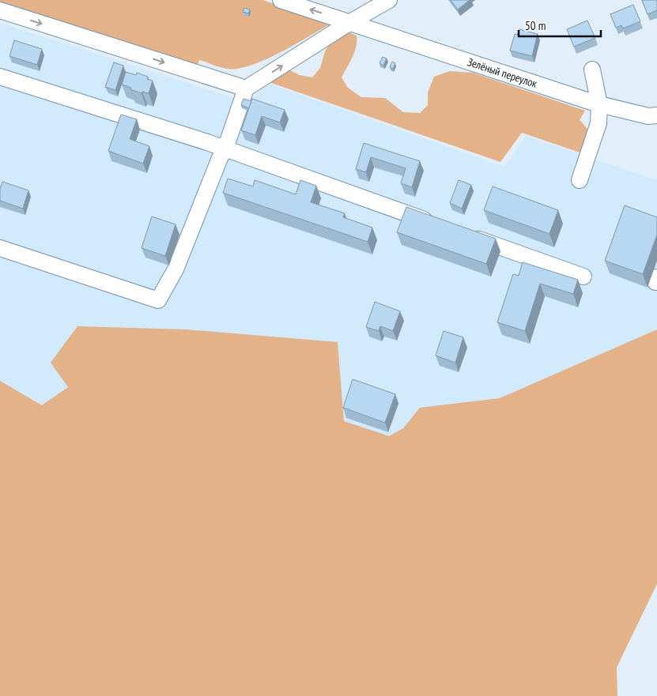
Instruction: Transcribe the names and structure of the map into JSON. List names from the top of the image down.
{
  "streets": {
    "street": ["Зелёный переулок"]
  },
  "scale_bar": "50 m"
}
